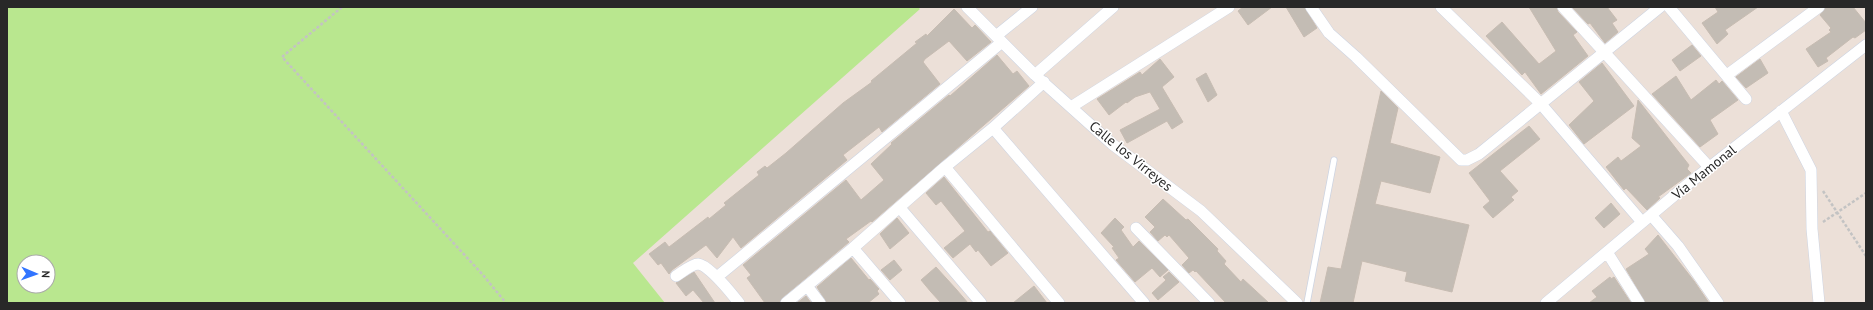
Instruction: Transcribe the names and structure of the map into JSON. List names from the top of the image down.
{
  "streets": {
    "street": ["Calle los Virreyes", "Vía Mamonal"]
  },
  "north": "right"
}
